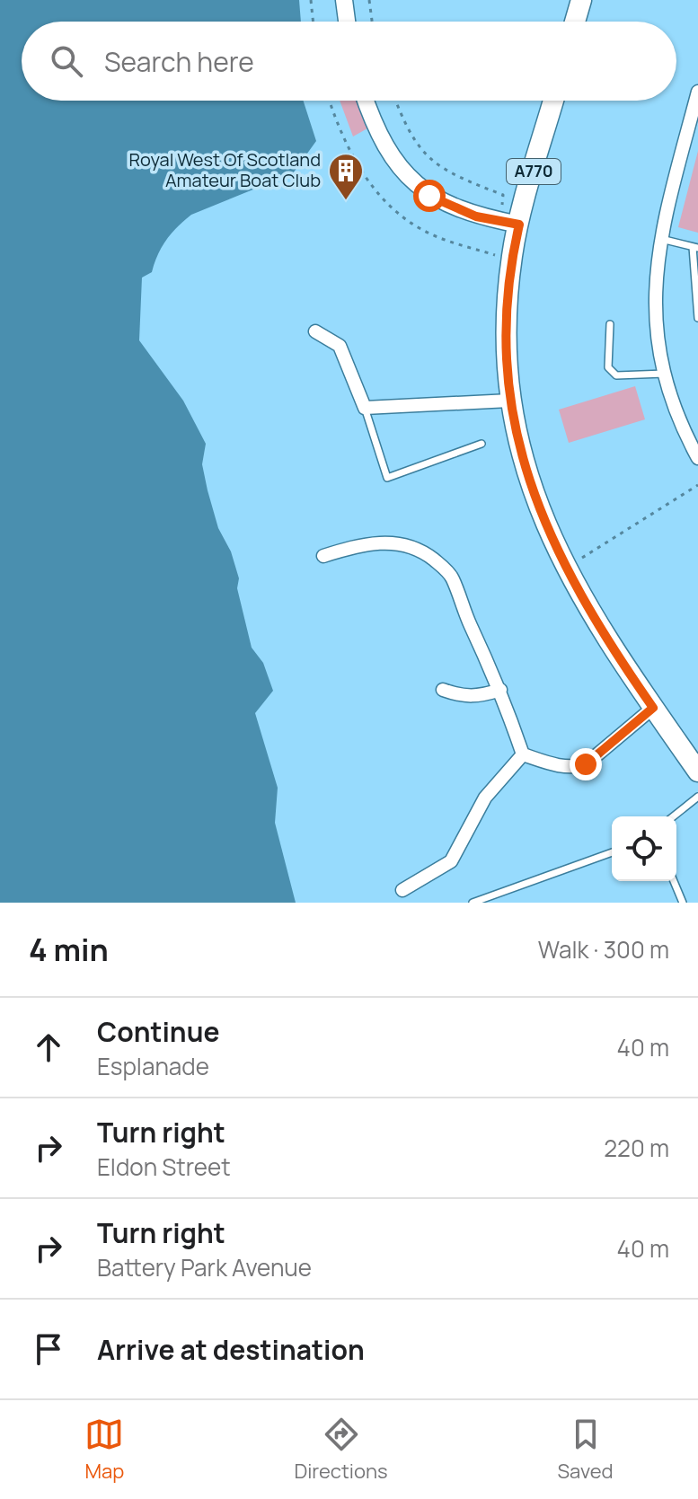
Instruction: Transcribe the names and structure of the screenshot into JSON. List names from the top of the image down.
{
  "streets": {
    "main road": ["A770"]
  },
  "places": {
    "building": ["Royal West Of Scotland Amateur Boat Club"]
  },
  "page": {
    "search": "Search here",
    "heading": ["4 min", "Walk · 300 m"],
    "list": [
      ["Continue", "Esplanade", "40 m"],
      ["Turn right", "Eldon Street", "220 m"],
      ["Turn right", "Battery Park Avenue", "40 m"],
      "Arrive at destination"
    ],
    "nav": ["Map", "Directions", "Saved"]
  }
}
